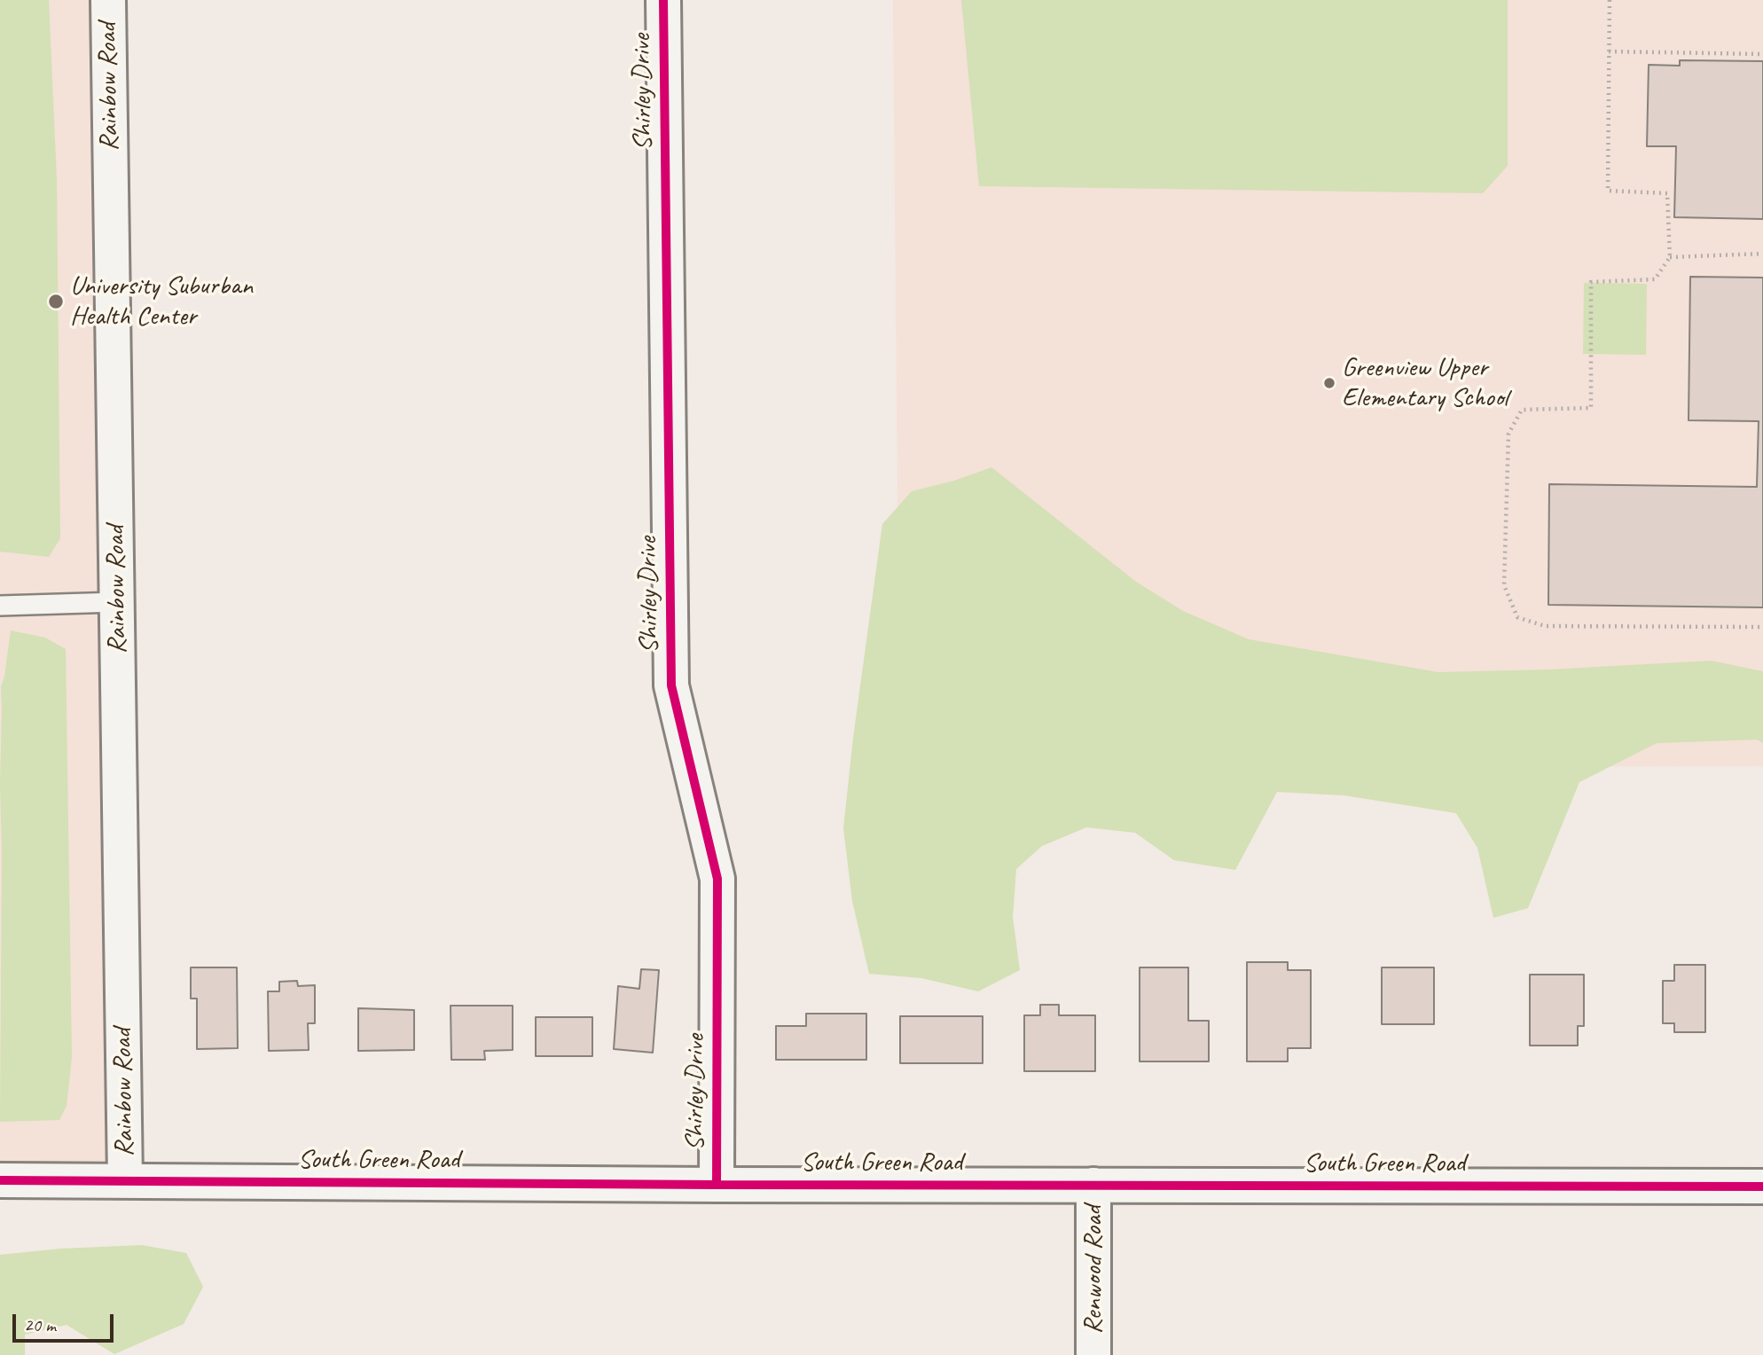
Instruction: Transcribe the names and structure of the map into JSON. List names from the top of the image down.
{
  "streets": {
    "street": [
      "Rainbow Road",
      "Shirley Drive",
      "South Green Road",
      "Renwood Road"
    ]
  },
  "crossings": [
    ["Rainbow Road", "South Green Road"],
    ["Shirley Drive", "South Green Road"],
    ["South Green Road", "Renwood Road"]
  ],
  "places": ["University Suburban Health Center", "Greenview Upper Elementary School"],
  "scale_bar": "20 m"
}
